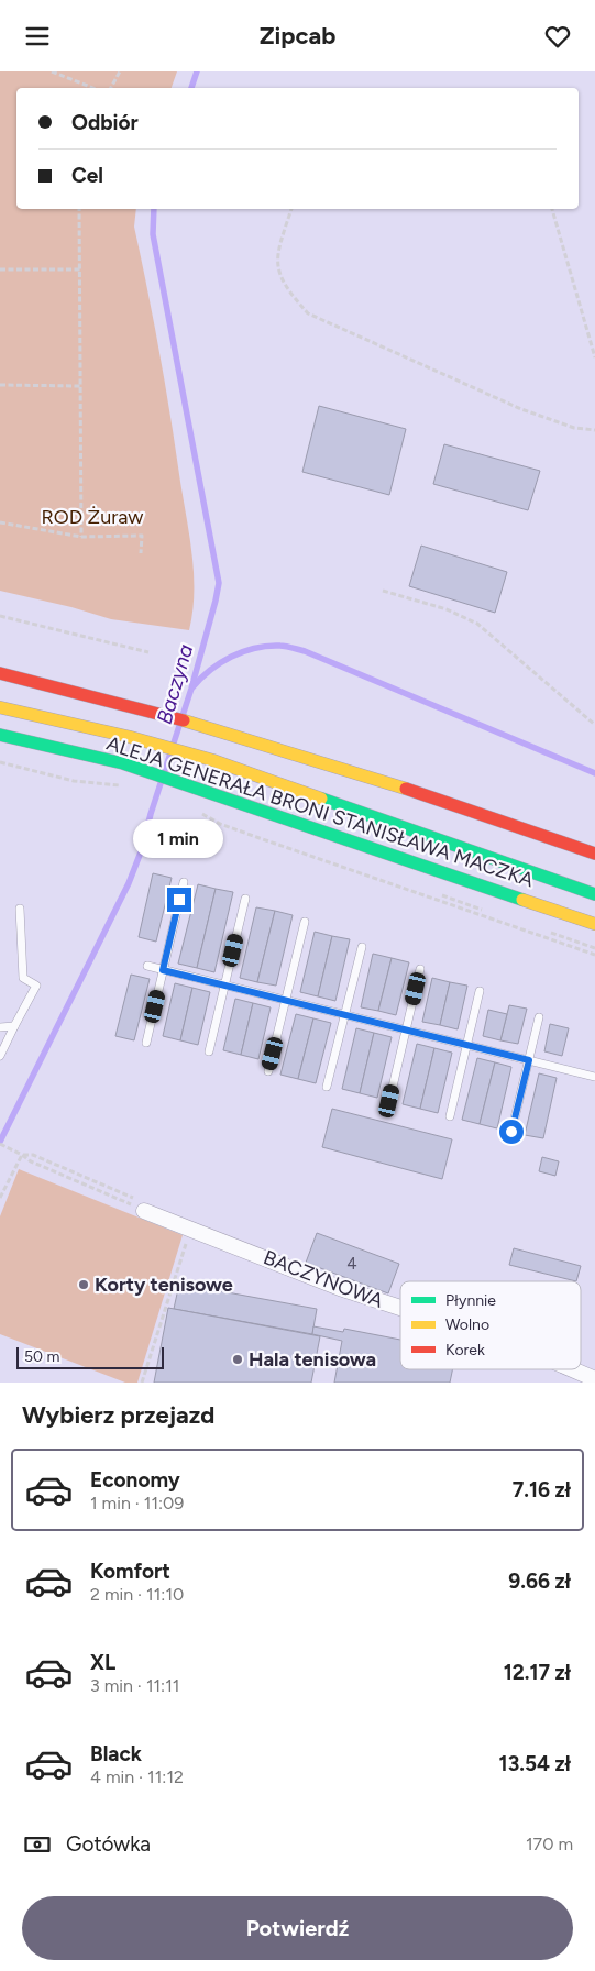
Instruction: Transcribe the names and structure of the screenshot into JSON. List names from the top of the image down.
{
  "streets": {
    "main road": ["ALEJA GENERAŁA BRONI STANISŁAWA MACZKA"],
    "street": ["BACZYNOWA"]
  },
  "water": ["Baczyna"],
  "parks": ["ROD Żuraw"],
  "places": ["Korty tenisowe", "Hala tenisowa"],
  "house_numbers": ["4"],
  "legend": ["Płynnie", "Wolno", "Korek"],
  "scale_bar": "50 m",
  "page": {
    "header": "Zipcab",
    "banner": ["Odbiór", "Cel"],
    "bubble": "1 min",
    "scale": "50 m",
    "heading": "Wybierz przejazd",
    "list": [
      {
        "name": "Economy",
        "note": "1 min · 11:09",
        "value": "7.16 zł"
      },
      {
        "name": "Komfort",
        "note": "2 min · 11:10",
        "value": "9.66 zł"
      },
      {
        "name": "XL",
        "note": "3 min · 11:11",
        "value": "12.17 zł"
      },
      {
        "name": "Black",
        "note": "4 min · 11:12",
        "value": "13.54 zł"
      }
    ],
    "pay": ["Gotówka", "170 m"],
    "buttons": "Potwierdź"
  }
}
